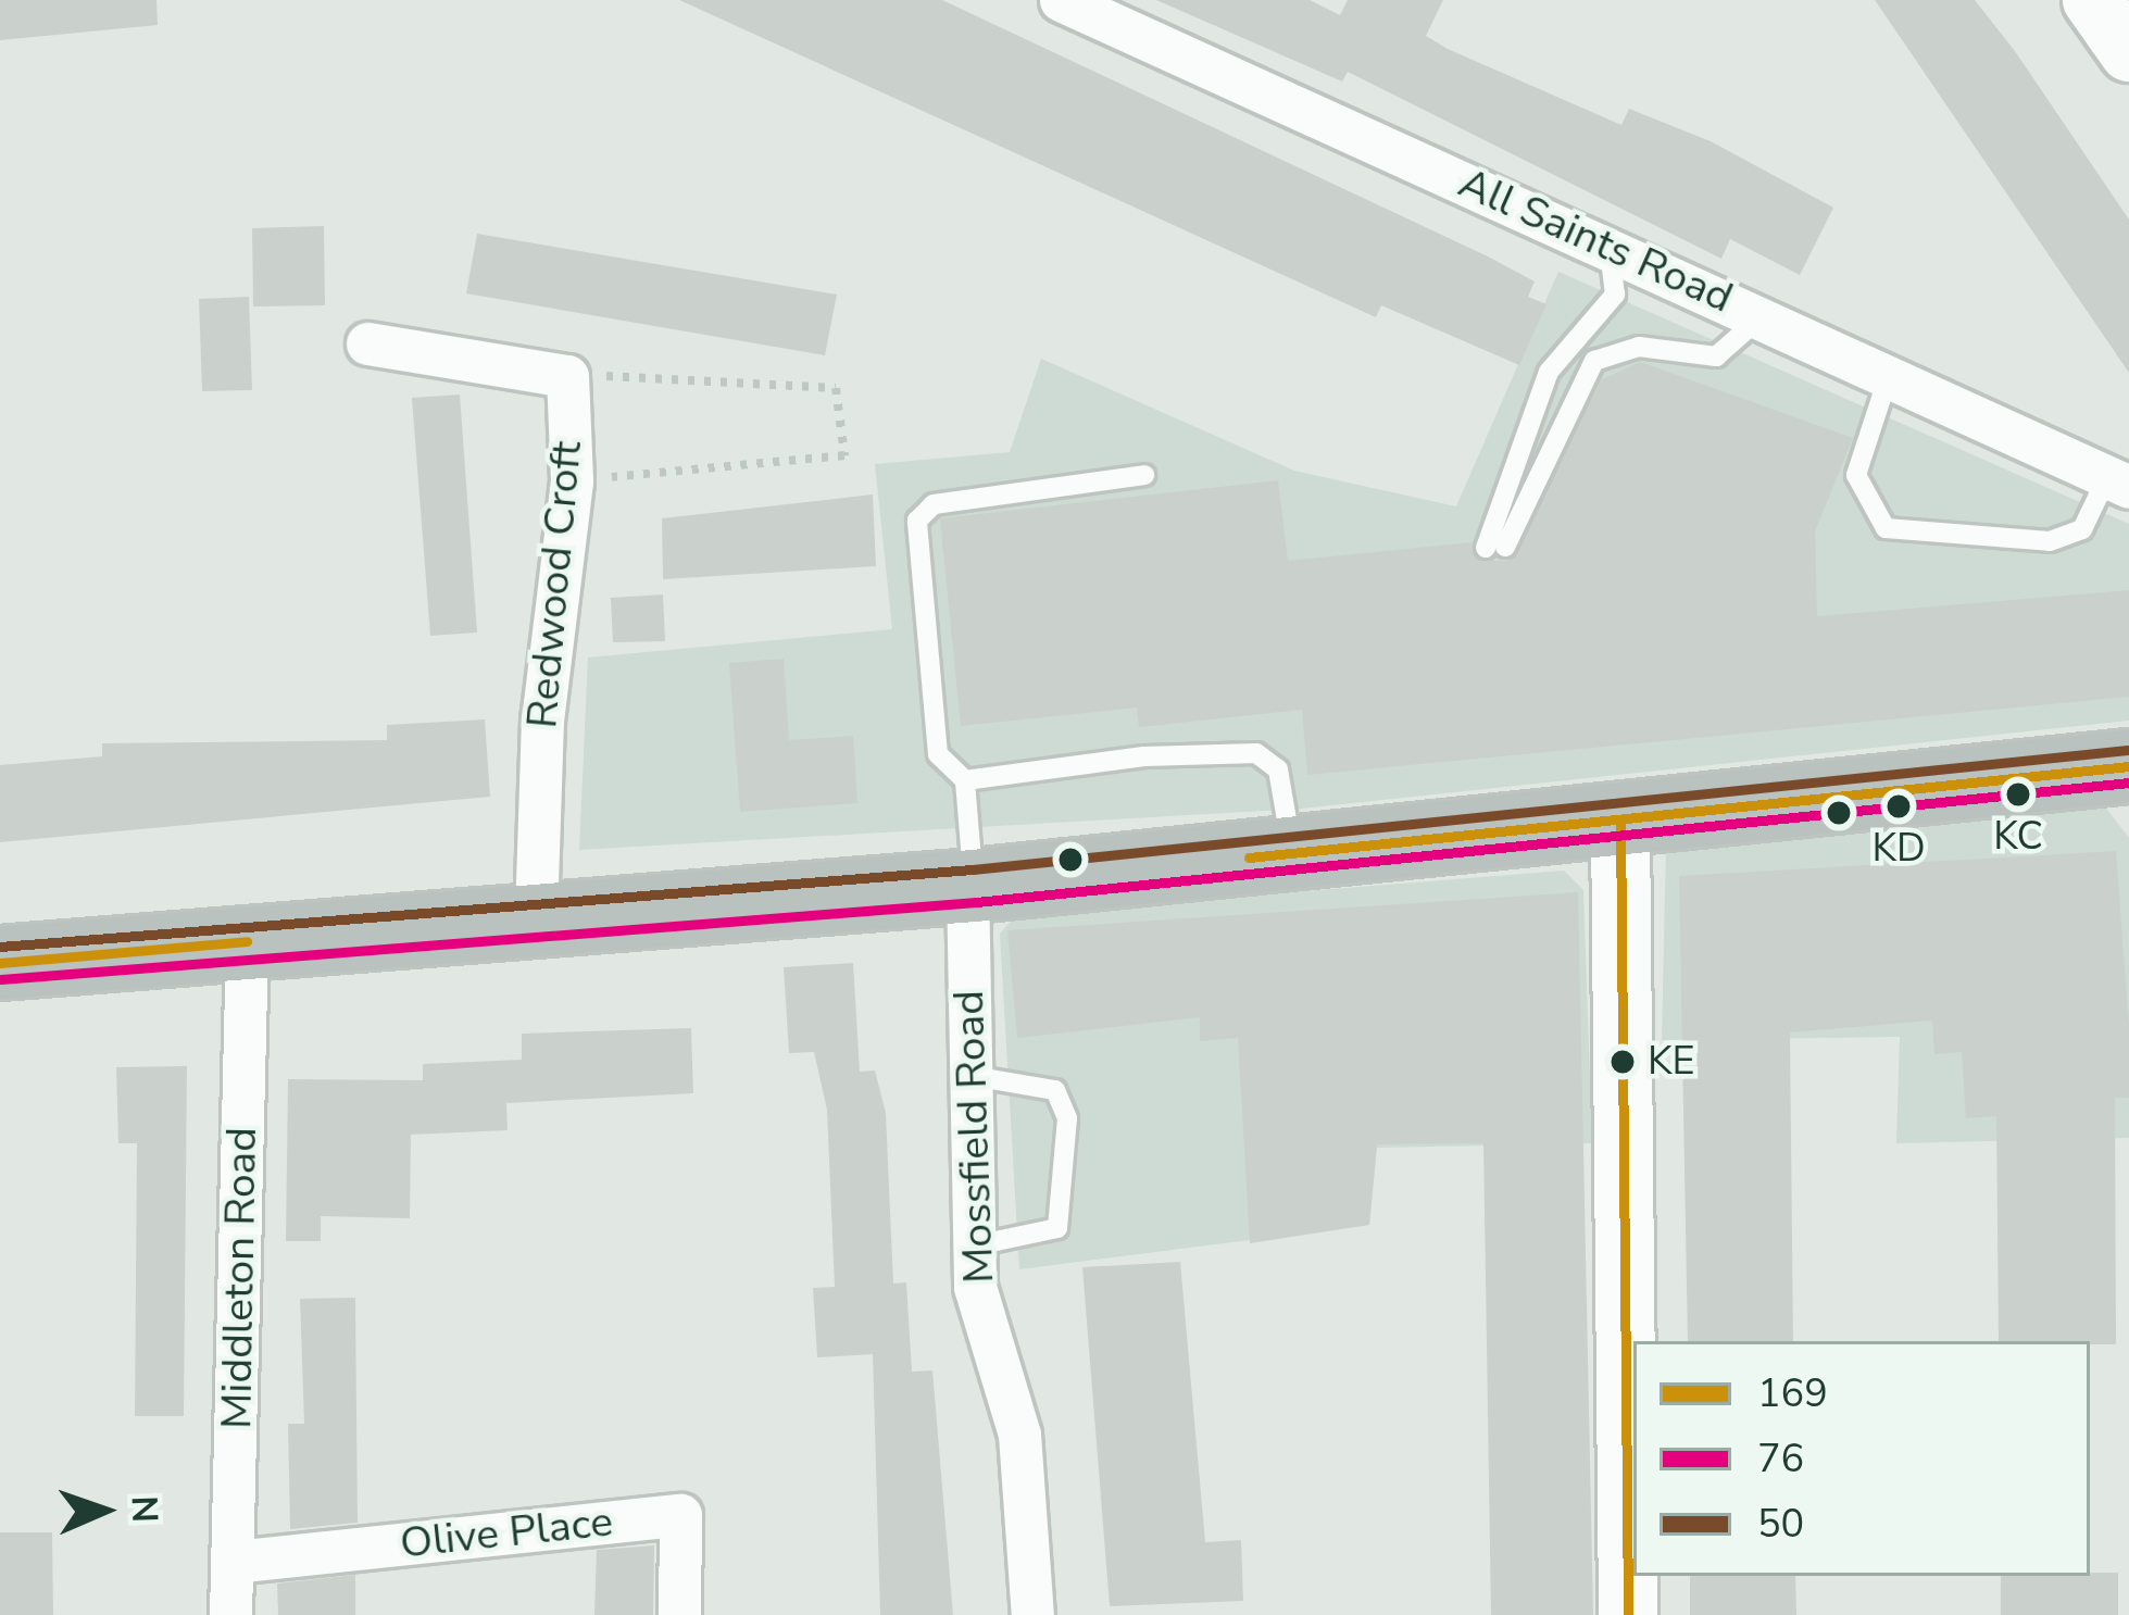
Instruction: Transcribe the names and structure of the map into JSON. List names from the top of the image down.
{
  "streets": {
    "street": [
      "All Saints Road",
      "Redwood Croft",
      "Mossfield Road",
      "Middleton Road",
      "Olive Place"
    ]
  },
  "crossings": [
    ["Middleton Road", "Olive Place"]
  ],
  "places": ["KC", "KD", "KE"],
  "lines": ["transit line 50", "transit line 169", "transit line 76"],
  "legend": ["169", "76", "50"],
  "north": "right"
}
